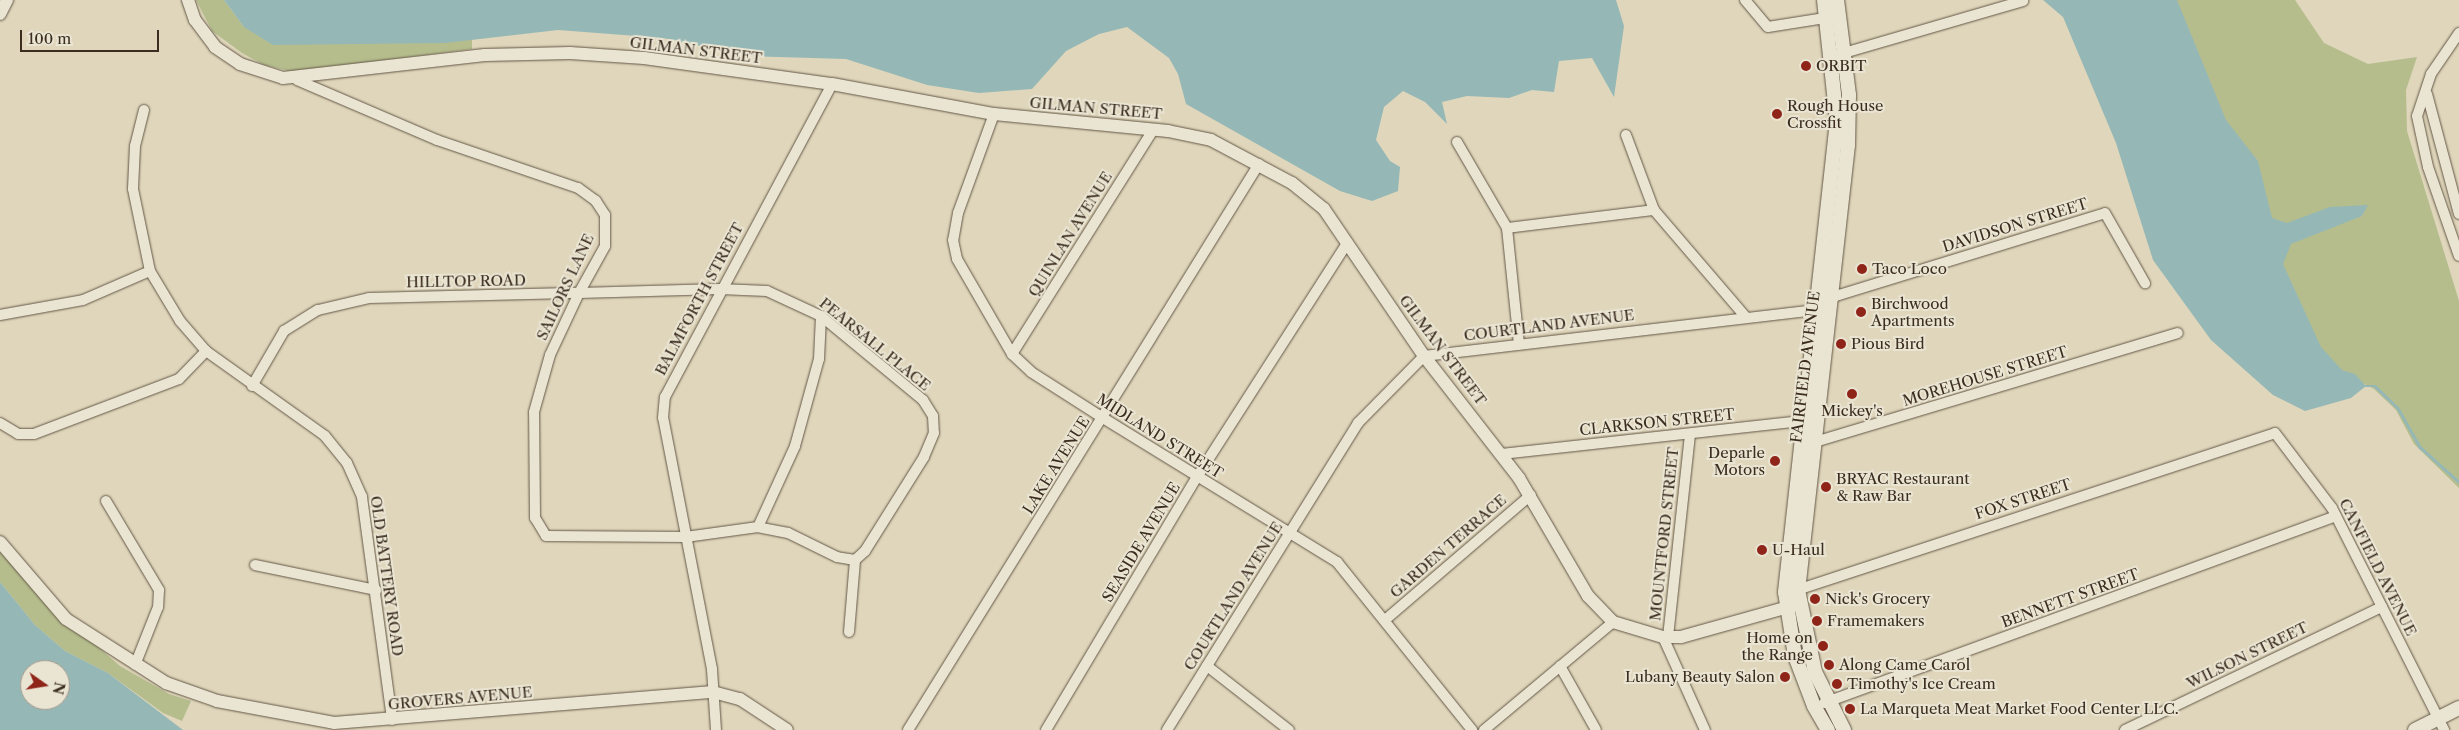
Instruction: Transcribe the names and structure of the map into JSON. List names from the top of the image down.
{
  "streets": {
    "main road": ["FAIRFIELD AVENUE"],
    "street": [
      "GILMAN STREET",
      "DAVIDSON STREET",
      "QUINLAN AVENUE",
      "HILLTOP ROAD",
      "SAILORS LANE",
      "BALMFORTH STREET",
      "COURTLAND AVENUE",
      "PEARSALL PLACE",
      "MOREHOUSE STREET",
      "CLARKSON STREET",
      "MIDLAND STREET",
      "LAKE AVENUE",
      "FOX STREET",
      "MOUNTFORD STREET",
      "SEASIDE AVENUE",
      "GARDEN TERRACE",
      "CANFIELD AVENUE",
      "OLD BATTERY ROAD",
      "BENNETT STREET",
      "WILSON STREET",
      "GROVERS AVENUE"
    ]
  },
  "crossings": [
    ["GILMAN STREET", "QUINLAN AVENUE"],
    ["GILMAN STREET", "SAILORS LANE"],
    ["GILMAN STREET", "BALMFORTH STREET"],
    ["GILMAN STREET", "COURTLAND AVENUE"],
    ["GILMAN STREET", "FAIRFIELD AVENUE"],
    ["GILMAN STREET", "CLARKSON STREET"],
    ["GILMAN STREET", "MIDLAND STREET"],
    ["GILMAN STREET", "LAKE AVENUE"],
    ["GILMAN STREET", "MOUNTFORD STREET"],
    ["GILMAN STREET", "SEASIDE AVENUE"],
    ["GILMAN STREET", "GARDEN TERRACE"],
    ["DAVIDSON STREET", "COURTLAND AVENUE"],
    ["DAVIDSON STREET", "FAIRFIELD AVENUE"],
    ["QUINLAN AVENUE", "MIDLAND STREET"],
    ["HILLTOP ROAD", "SAILORS LANE"],
    ["HILLTOP ROAD", "BALMFORTH STREET"],
    ["HILLTOP ROAD", "PEARSALL PLACE"],
    ["HILLTOP ROAD", "OLD BATTERY ROAD"],
    ["SAILORS LANE", "BALMFORTH STREET"],
    ["BALMFORTH STREET", "PEARSALL PLACE"],
    ["BALMFORTH STREET", "GROVERS AVENUE"],
    ["COURTLAND AVENUE", "FAIRFIELD AVENUE"],
    ["COURTLAND AVENUE", "MIDLAND STREET"],
    ["FAIRFIELD AVENUE", "MOREHOUSE STREET"],
    ["FAIRFIELD AVENUE", "CLARKSON STREET"],
    ["FAIRFIELD AVENUE", "FOX STREET"],
    ["FAIRFIELD AVENUE", "BENNETT STREET"],
    ["CLARKSON STREET", "MOUNTFORD STREET"],
    ["MIDLAND STREET", "LAKE AVENUE"],
    ["MIDLAND STREET", "SEASIDE AVENUE"],
    ["MIDLAND STREET", "GARDEN TERRACE"],
    ["FOX STREET", "CANFIELD AVENUE"],
    ["CANFIELD AVENUE", "BENNETT STREET"],
    ["CANFIELD AVENUE", "WILSON STREET"],
    ["OLD BATTERY ROAD", "GROVERS AVENUE"]
  ],
  "places": [
    "ORBIT",
    "Rough House Crossfit",
    "Taco Loco",
    "Birchwood Apartments",
    "Pious Bird",
    "Mickey's",
    "Deparle Motors",
    "BRYAC Restaurant & Raw Bar",
    "U-Haul",
    "Nick's Grocery",
    "Framemakers",
    "Home on the Range",
    "Along Came Carol",
    "Lubany Beauty Salon",
    "Timothy's Ice Cream",
    "La Marqueta Meat Market Food Center LLC."
  ],
  "scale_bar": "100 m",
  "north": "right"
}
